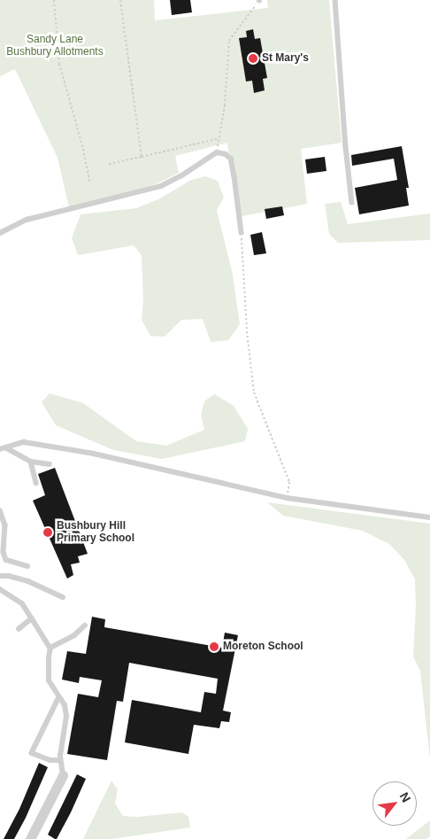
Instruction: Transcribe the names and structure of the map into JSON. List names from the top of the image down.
{
  "parks": ["Sandy Lane Bushbury Allotments"],
  "places": ["St Mary's", "Bushbury Hill Primary School", "Moreton School"],
  "north": "top right"
}
